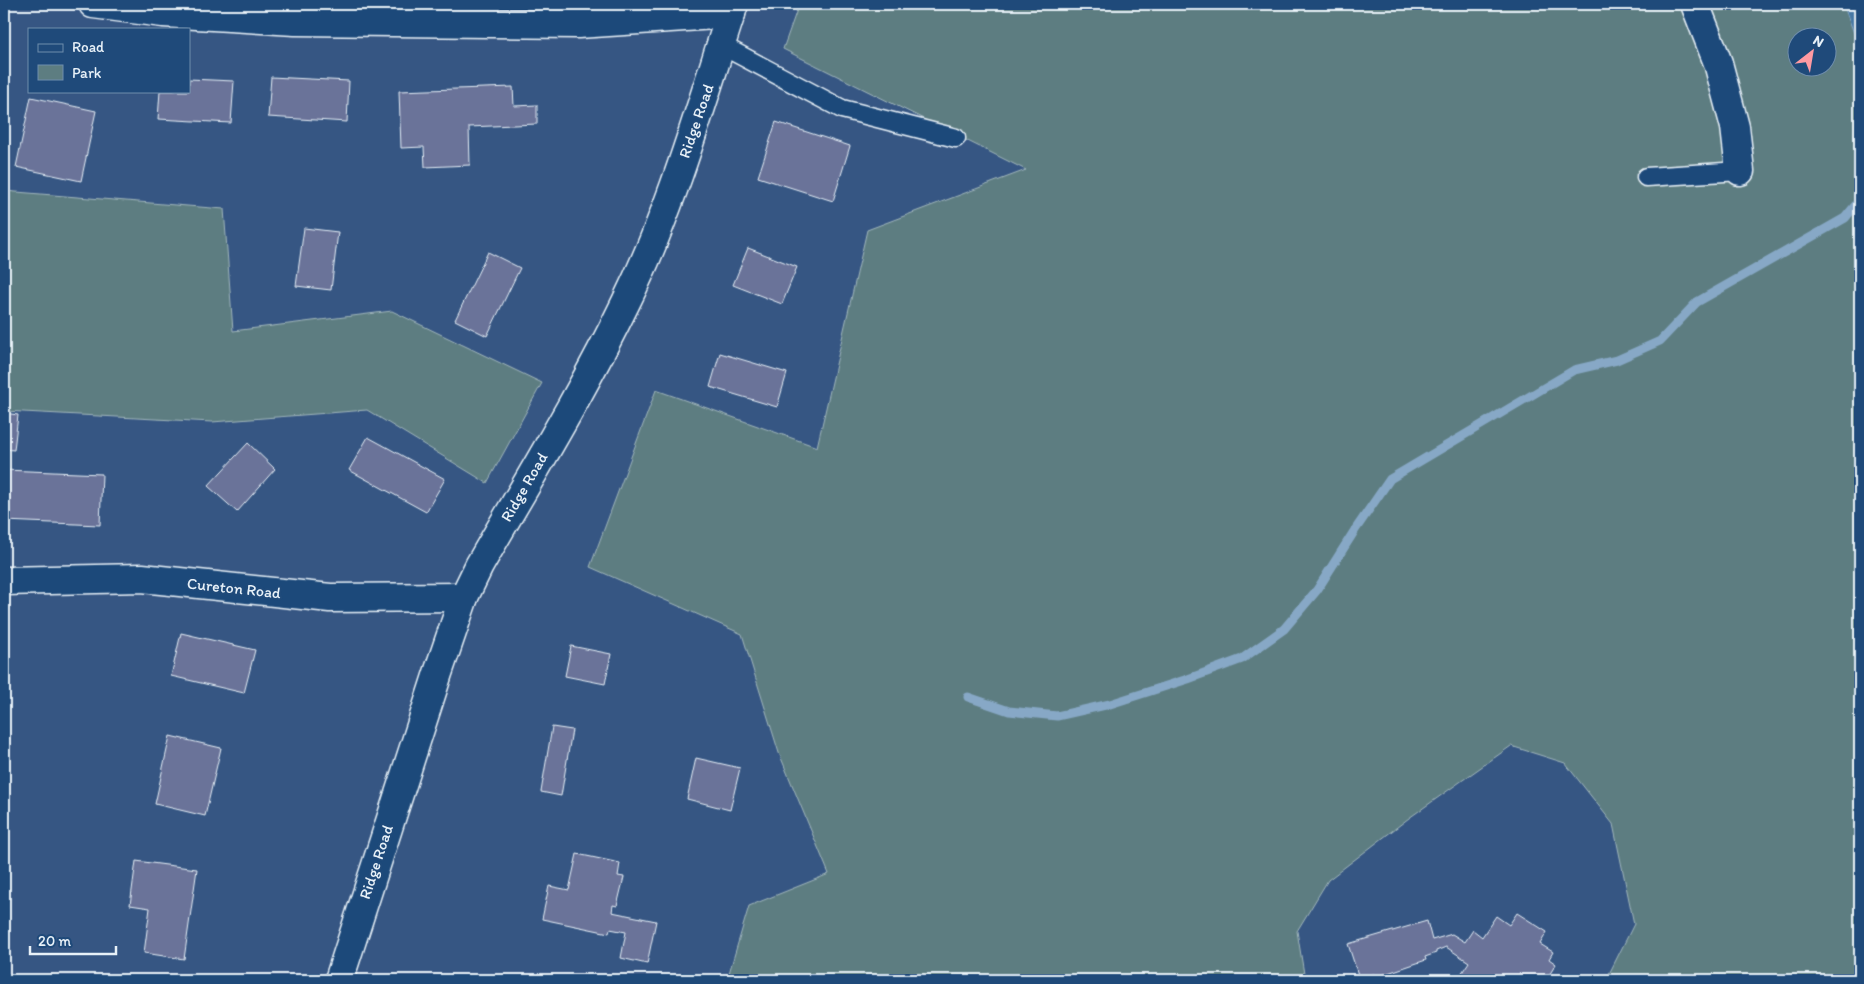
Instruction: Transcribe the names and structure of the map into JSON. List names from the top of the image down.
{
  "streets": {
    "street": ["Ridge Road", "Cureton Road"]
  },
  "crossings": [
    ["Ridge Road", "Cureton Road"]
  ],
  "legend": ["Road", "Park"],
  "scale_bar": "20 m",
  "north": "top right"
}
